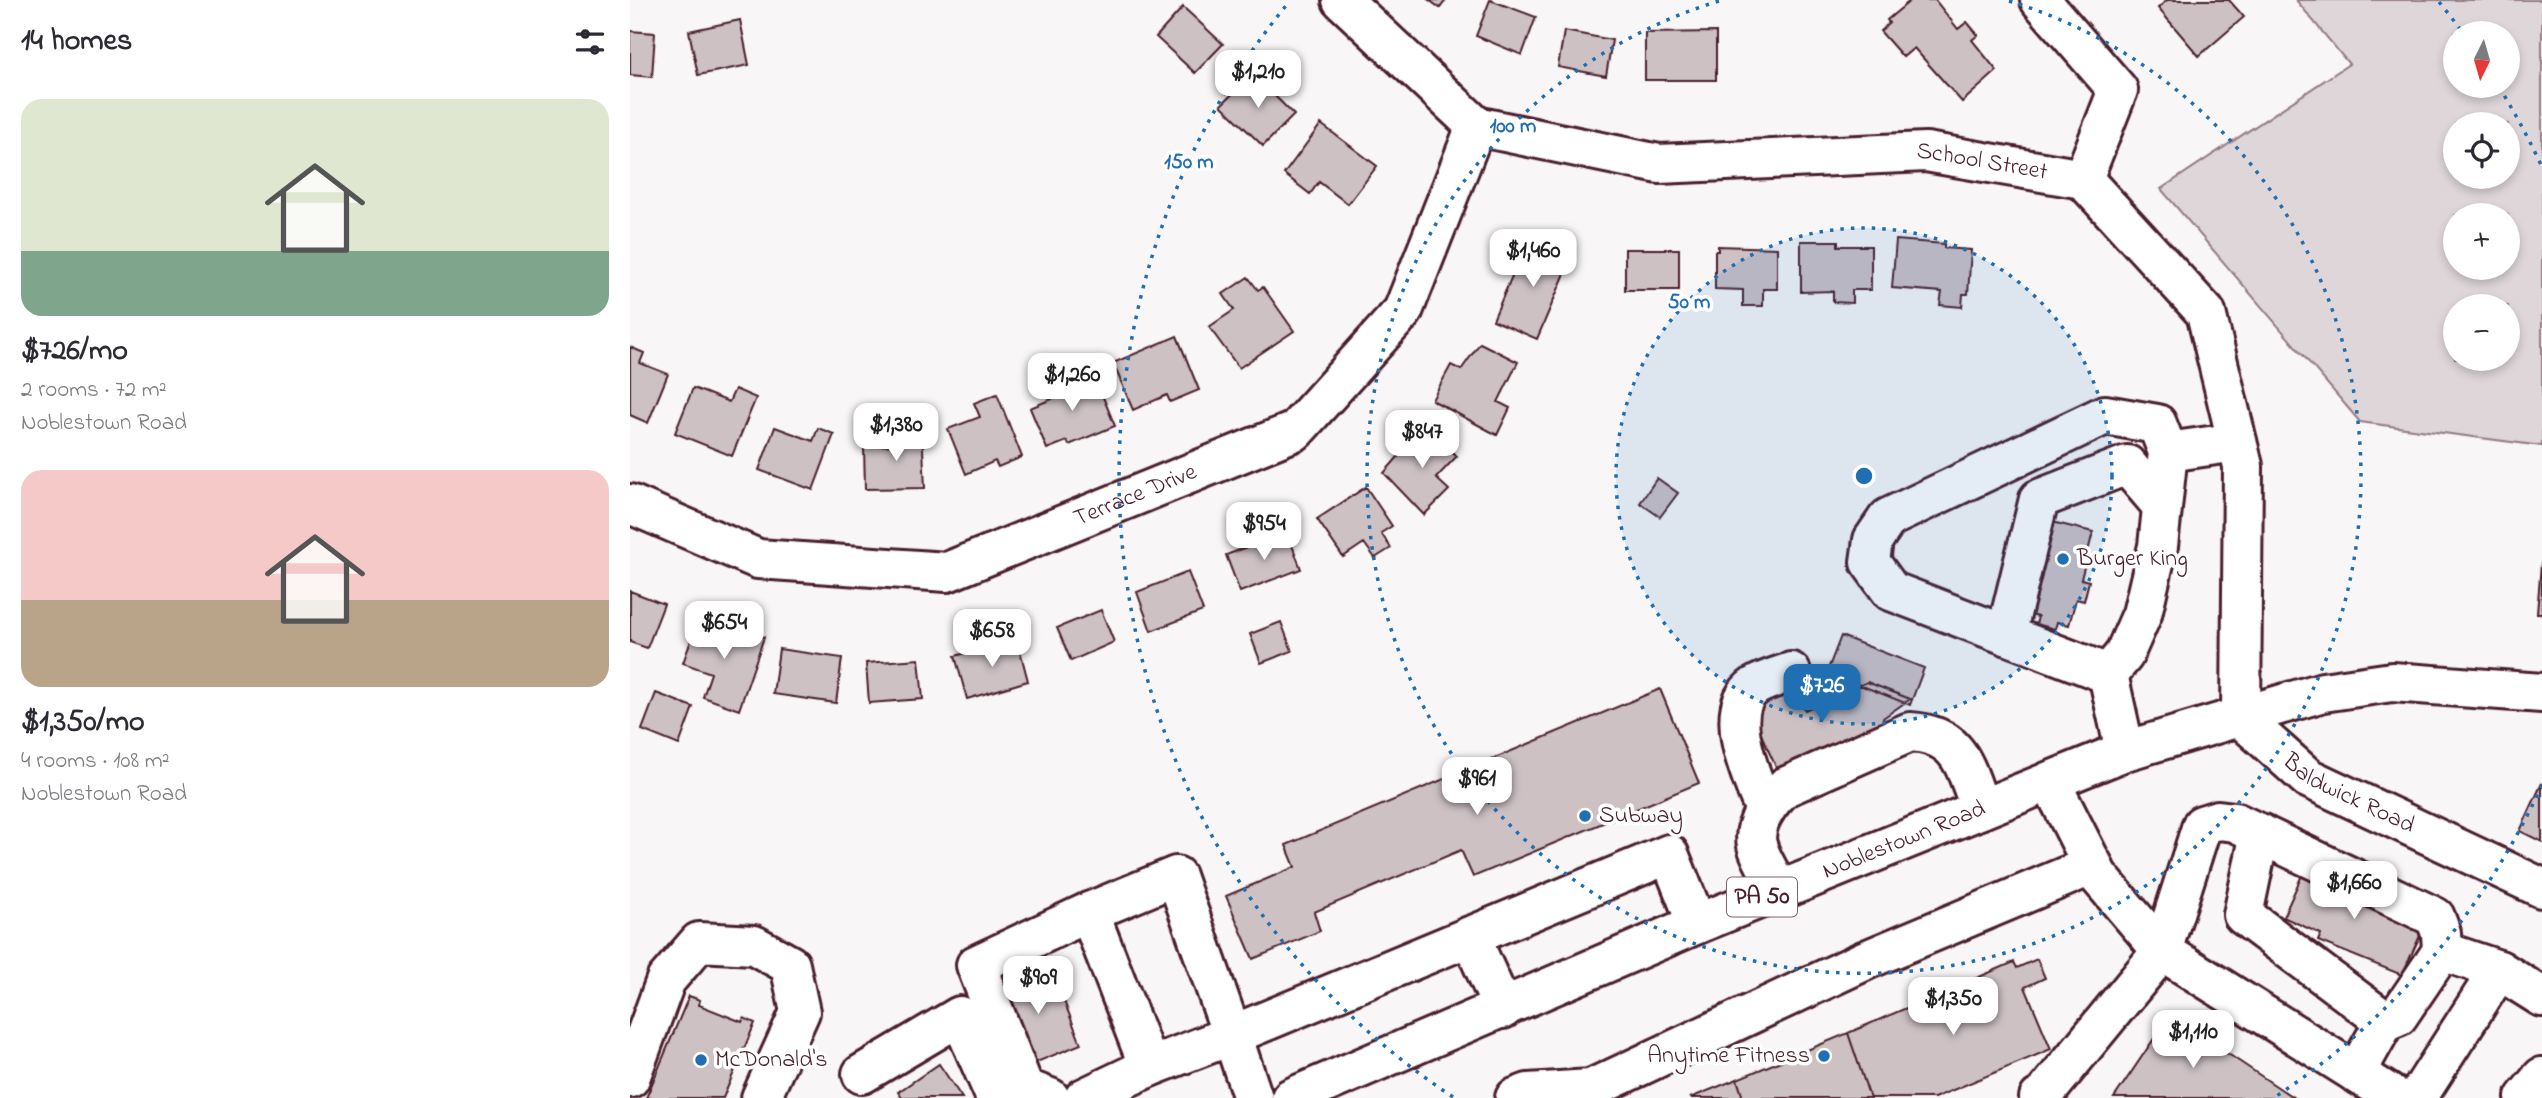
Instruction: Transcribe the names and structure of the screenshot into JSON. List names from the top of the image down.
{
  "streets": {
    "street": [
      "School Street",
      "Terrace Drive",
      "Baldwick Road",
      "Noblestown Road",
      "PA 50"
    ]
  },
  "crossings": [
    ["School Street", "Terrace Drive"],
    ["School Street", "Baldwick Road"],
    ["School Street", "Noblestown Road"],
    ["Baldwick Road", "Noblestown Road"]
  ],
  "places": [
    "Burger King",
    "Subway",
    "Anytime Fitness",
    "McDonald's"
  ],
  "north": "bottom",
  "page": {
    "heading": "14 homes",
    "map_buttons": ["+", "−"],
    "price": [
      "$1,210",
      "$1,460",
      "$1,260",
      "$1,380",
      "$847",
      "$954",
      "$654",
      "$658",
      "$726",
      "$961",
      "$1,660",
      "$909",
      "$1,350",
      "$1,110"
    ],
    "list": [
      {
        "name": "$726/mo",
        "note": "2 rooms · 72 m² · Noblestown Road"
      },
      {
        "name": "$1,350/mo",
        "note": "4 rooms · 108 m² · Noblestown Road"
      }
    ]
  },
  "rings": ["100 m", "150 m", "50 m"]
}
